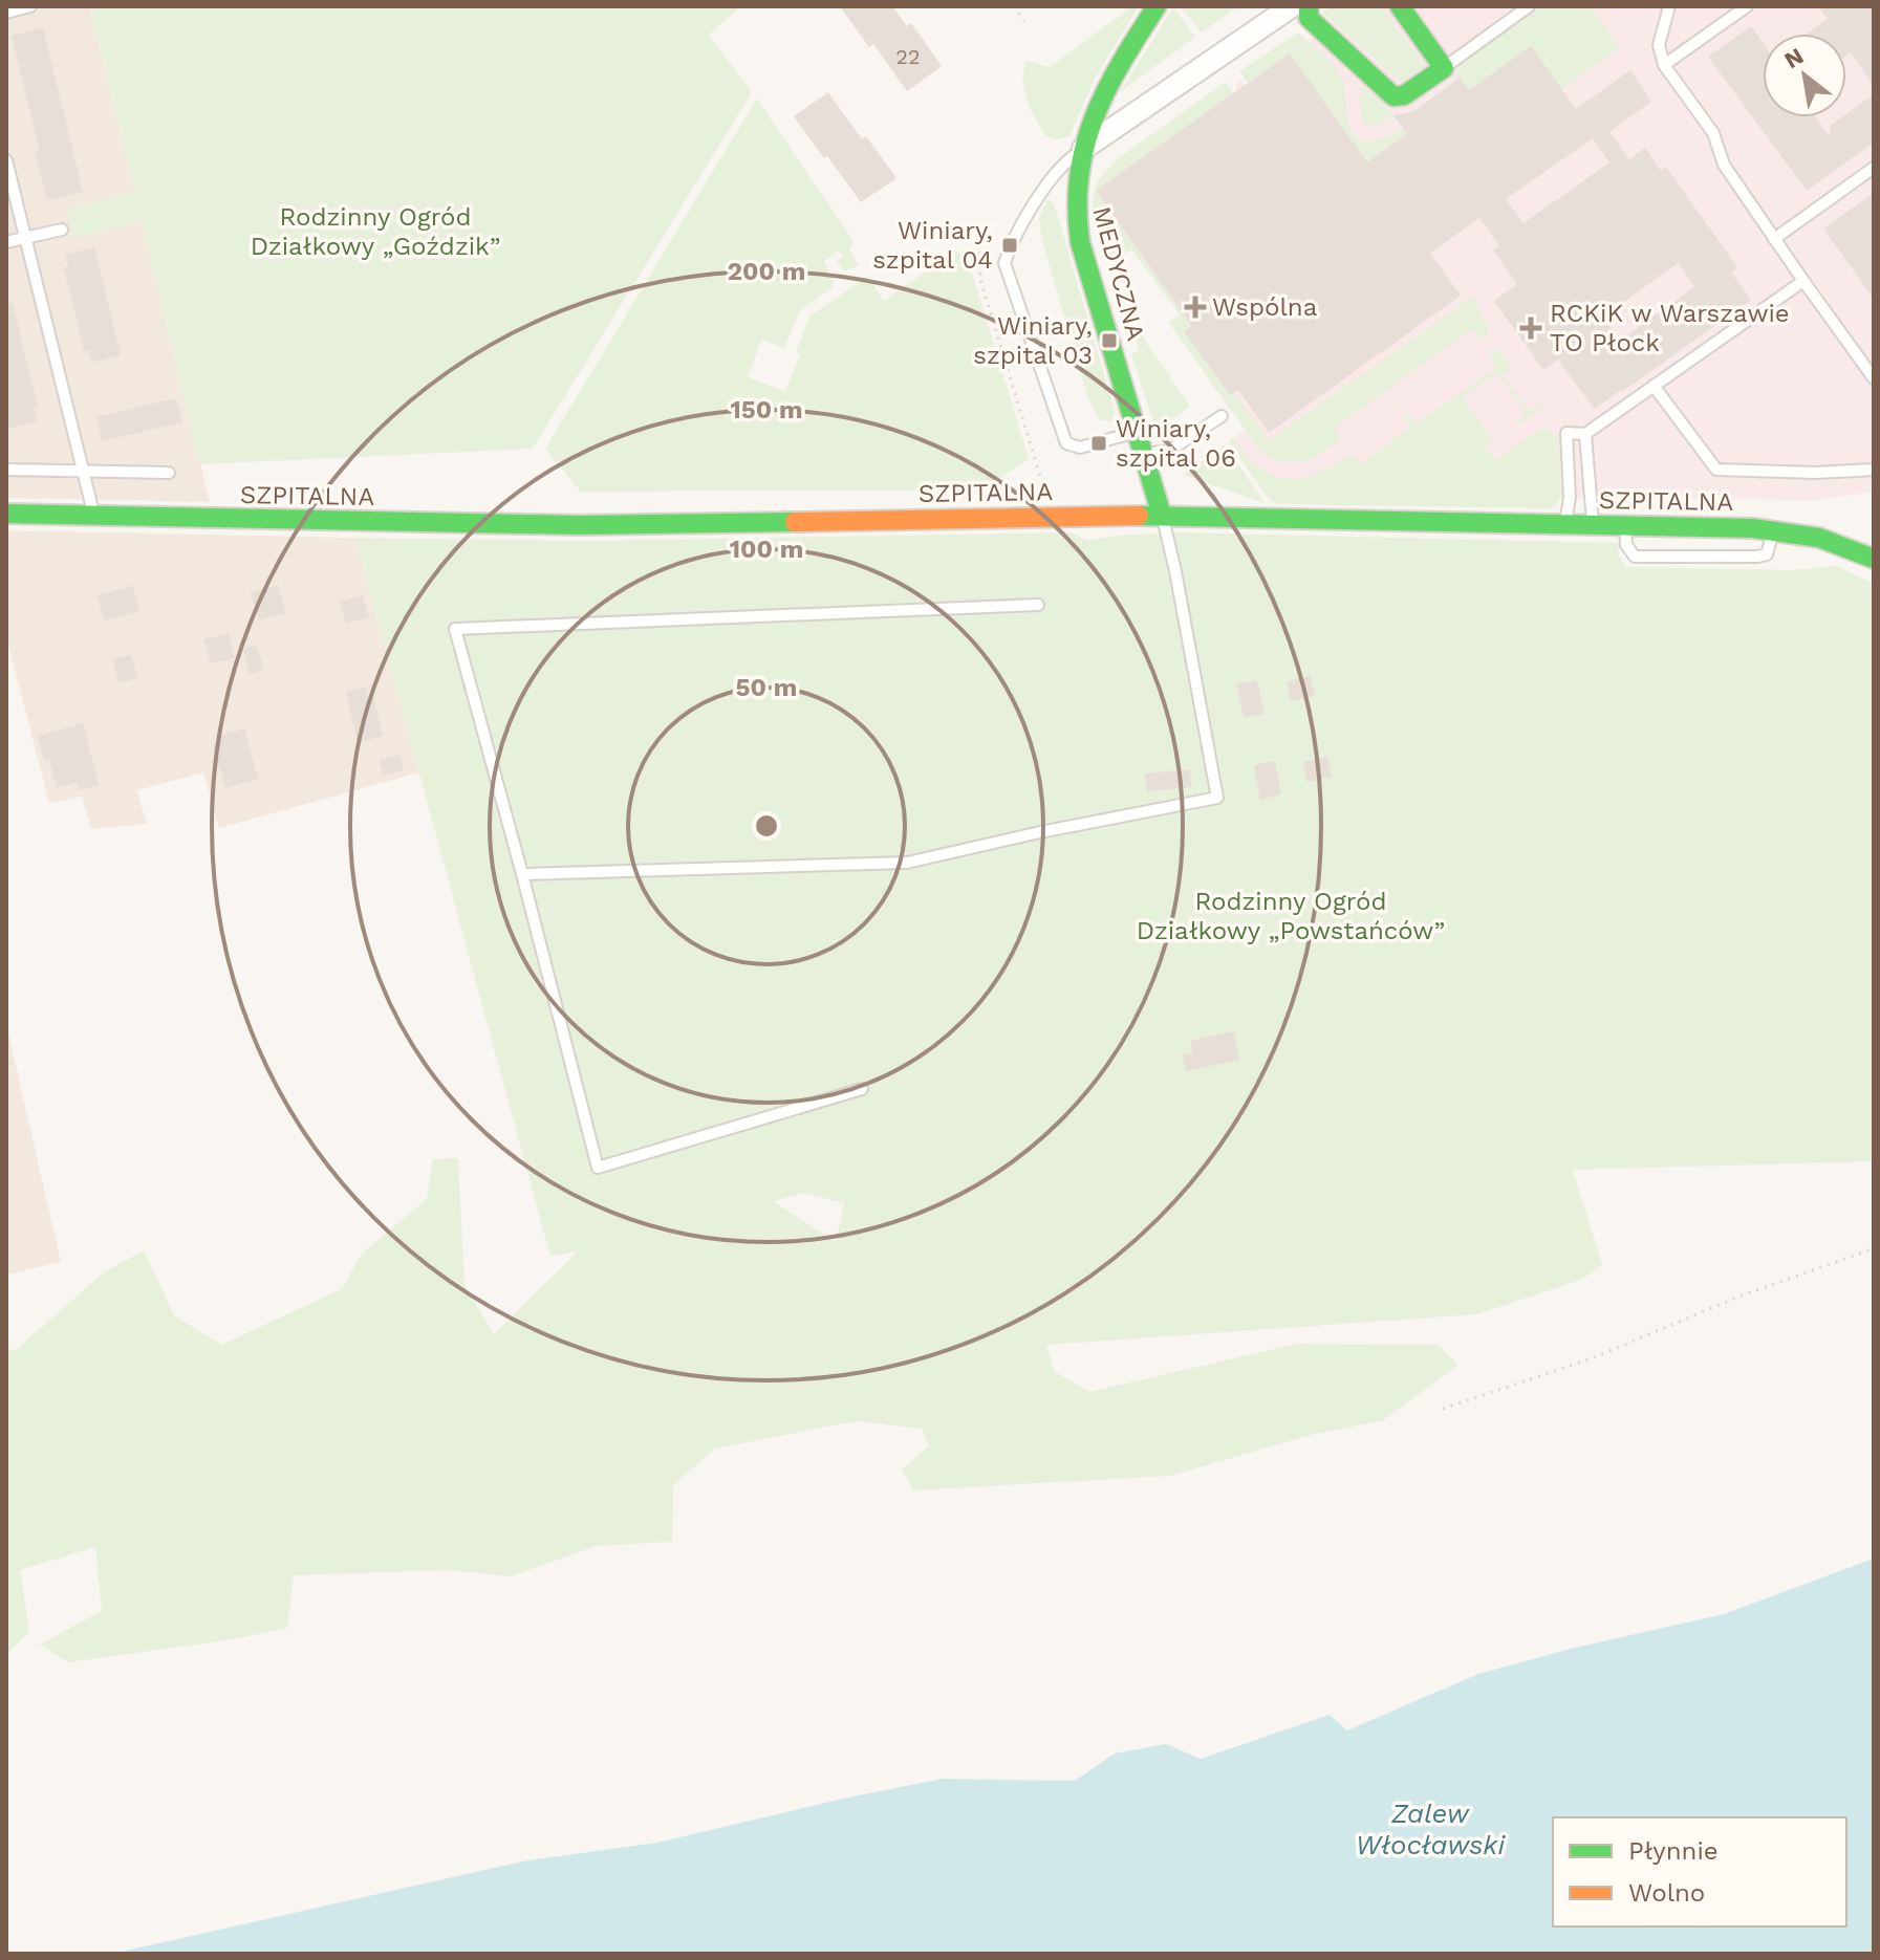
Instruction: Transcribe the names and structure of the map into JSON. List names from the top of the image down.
{
  "streets": {
    "street": ["MEDYCZNA", "SZPITALNA"]
  },
  "crossings": [
    ["MEDYCZNA", "SZPITALNA"]
  ],
  "water": ["Zalew Włocławski"],
  "parks": ["Rodzinny Ogród Działkowy „Goździk”", "Rodzinny Ogród Działkowy „Powstańców”"],
  "places": {
    "transit": ["Winiary, szpital 04", "Winiary, szpital 03", "Winiary, szpital 06"],
    "health": ["Wspólna", "RCKiK w Warszawie TO Płock"]
  },
  "house_numbers": ["22"],
  "legend": ["Płynnie", "Wolno"],
  "north": "top left",
  "rings": [
    "200 m",
    "150 m",
    "100 m",
    "50 m"
  ]
}
